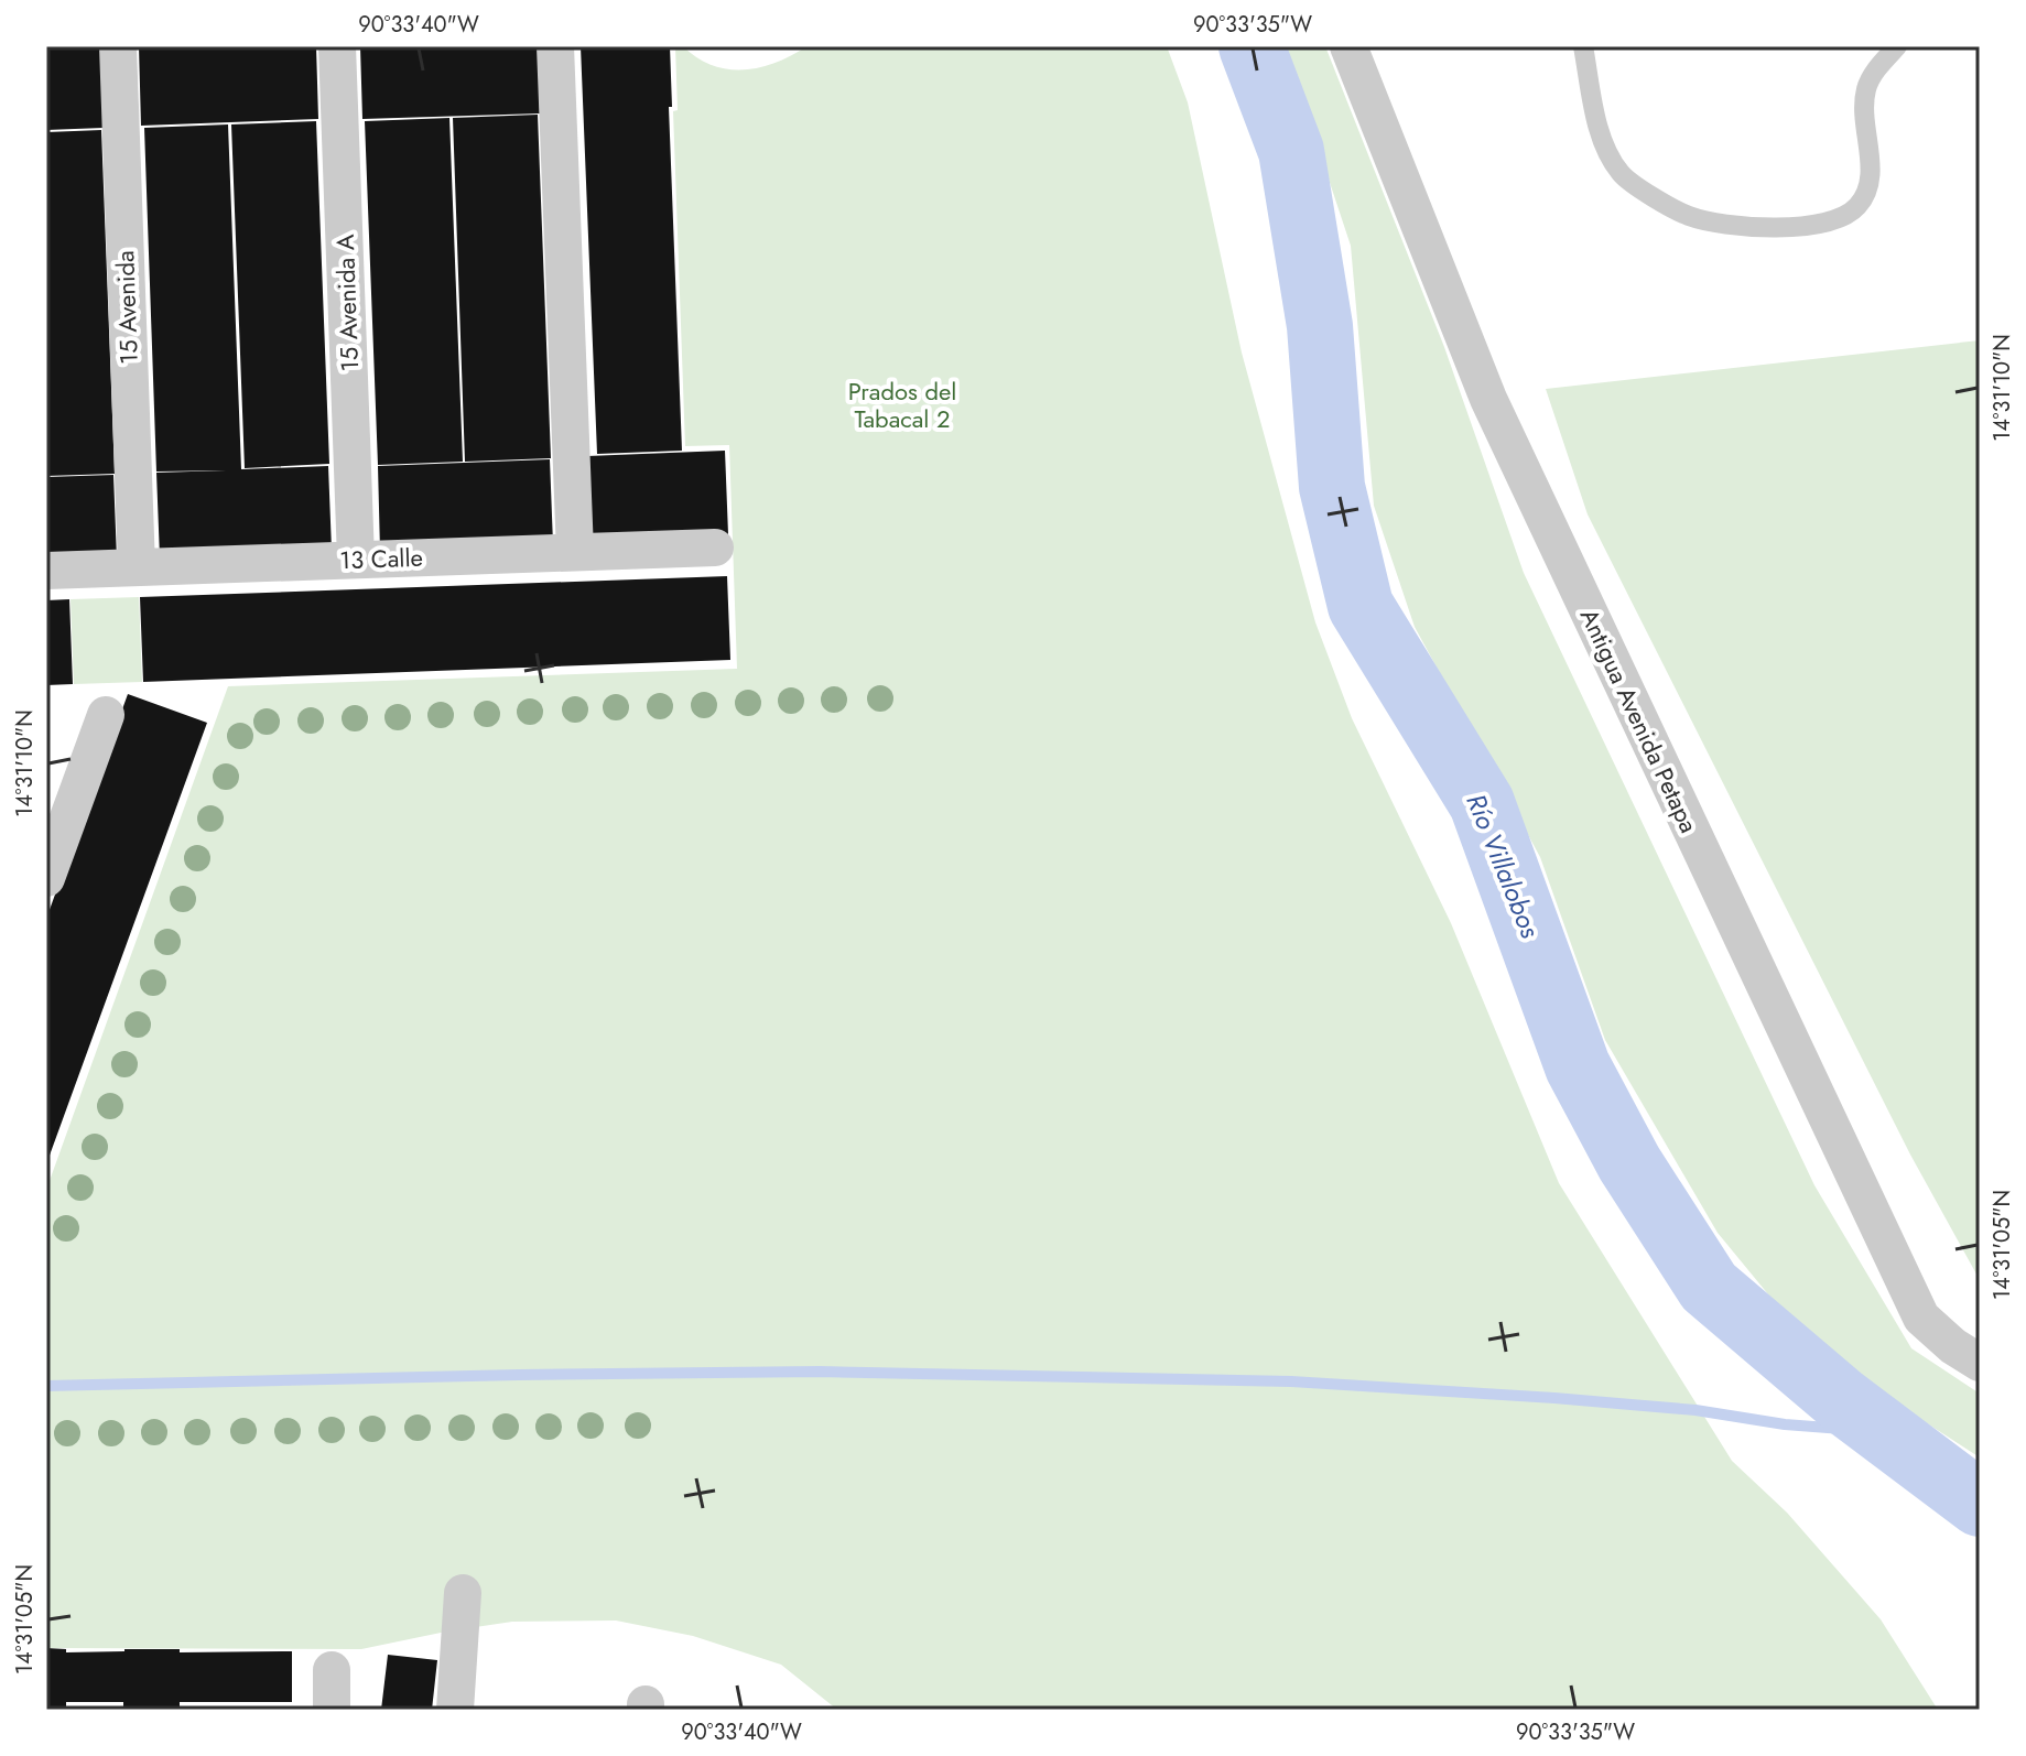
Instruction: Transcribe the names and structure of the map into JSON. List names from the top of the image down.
{
  "streets": {
    "street": [
      "15 Avenida A",
      "15 Avenida",
      "13 Calle",
      "Antigua Avenida Petapa"
    ]
  },
  "crossings": [
    ["15 Avenida A", "13 Calle"],
    ["15 Avenida", "13 Calle"]
  ],
  "water": ["Río Villalobos"],
  "parks": ["Prados del Tabacal 2"],
  "coordinates": [
    "90°33'40\"W",
    "90°33'35\"W",
    "14°31'10\"N",
    "14°31'05\"N"
  ]
}
